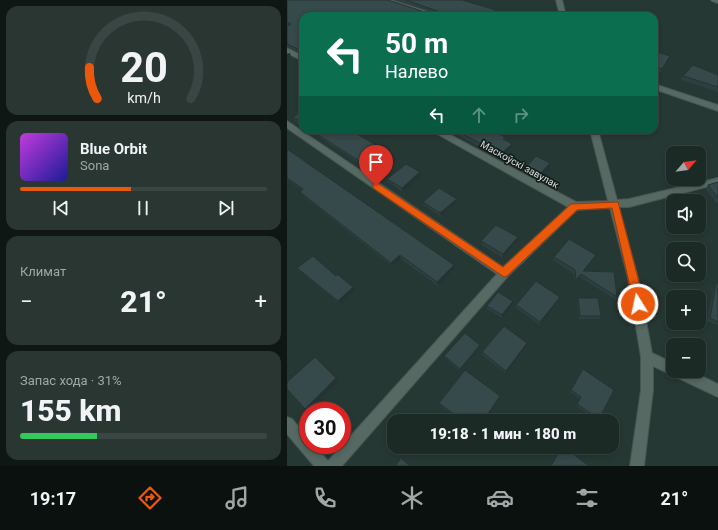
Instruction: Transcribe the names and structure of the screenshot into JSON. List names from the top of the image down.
{
  "streets": {
    "street": ["Маскоўскі завулак"]
  },
  "north": "top right",
  "page": {
    "turn": ["50 m", "Налево"],
    "song": ["Blue Orbit", "Sona"],
    "map_buttons": ["+", "−"],
    "tile": [
      "Климат",
      ["Запас хода · 31%", "155 km"]
    ],
    "heat": ["−", "21°", "+"],
    "limit": "30",
    "trip": "19:18 · 1 мин · 180 m",
    "tabs": ["19:17", "21°"],
    "gauge": ["20", "km/h"]
  }
}
